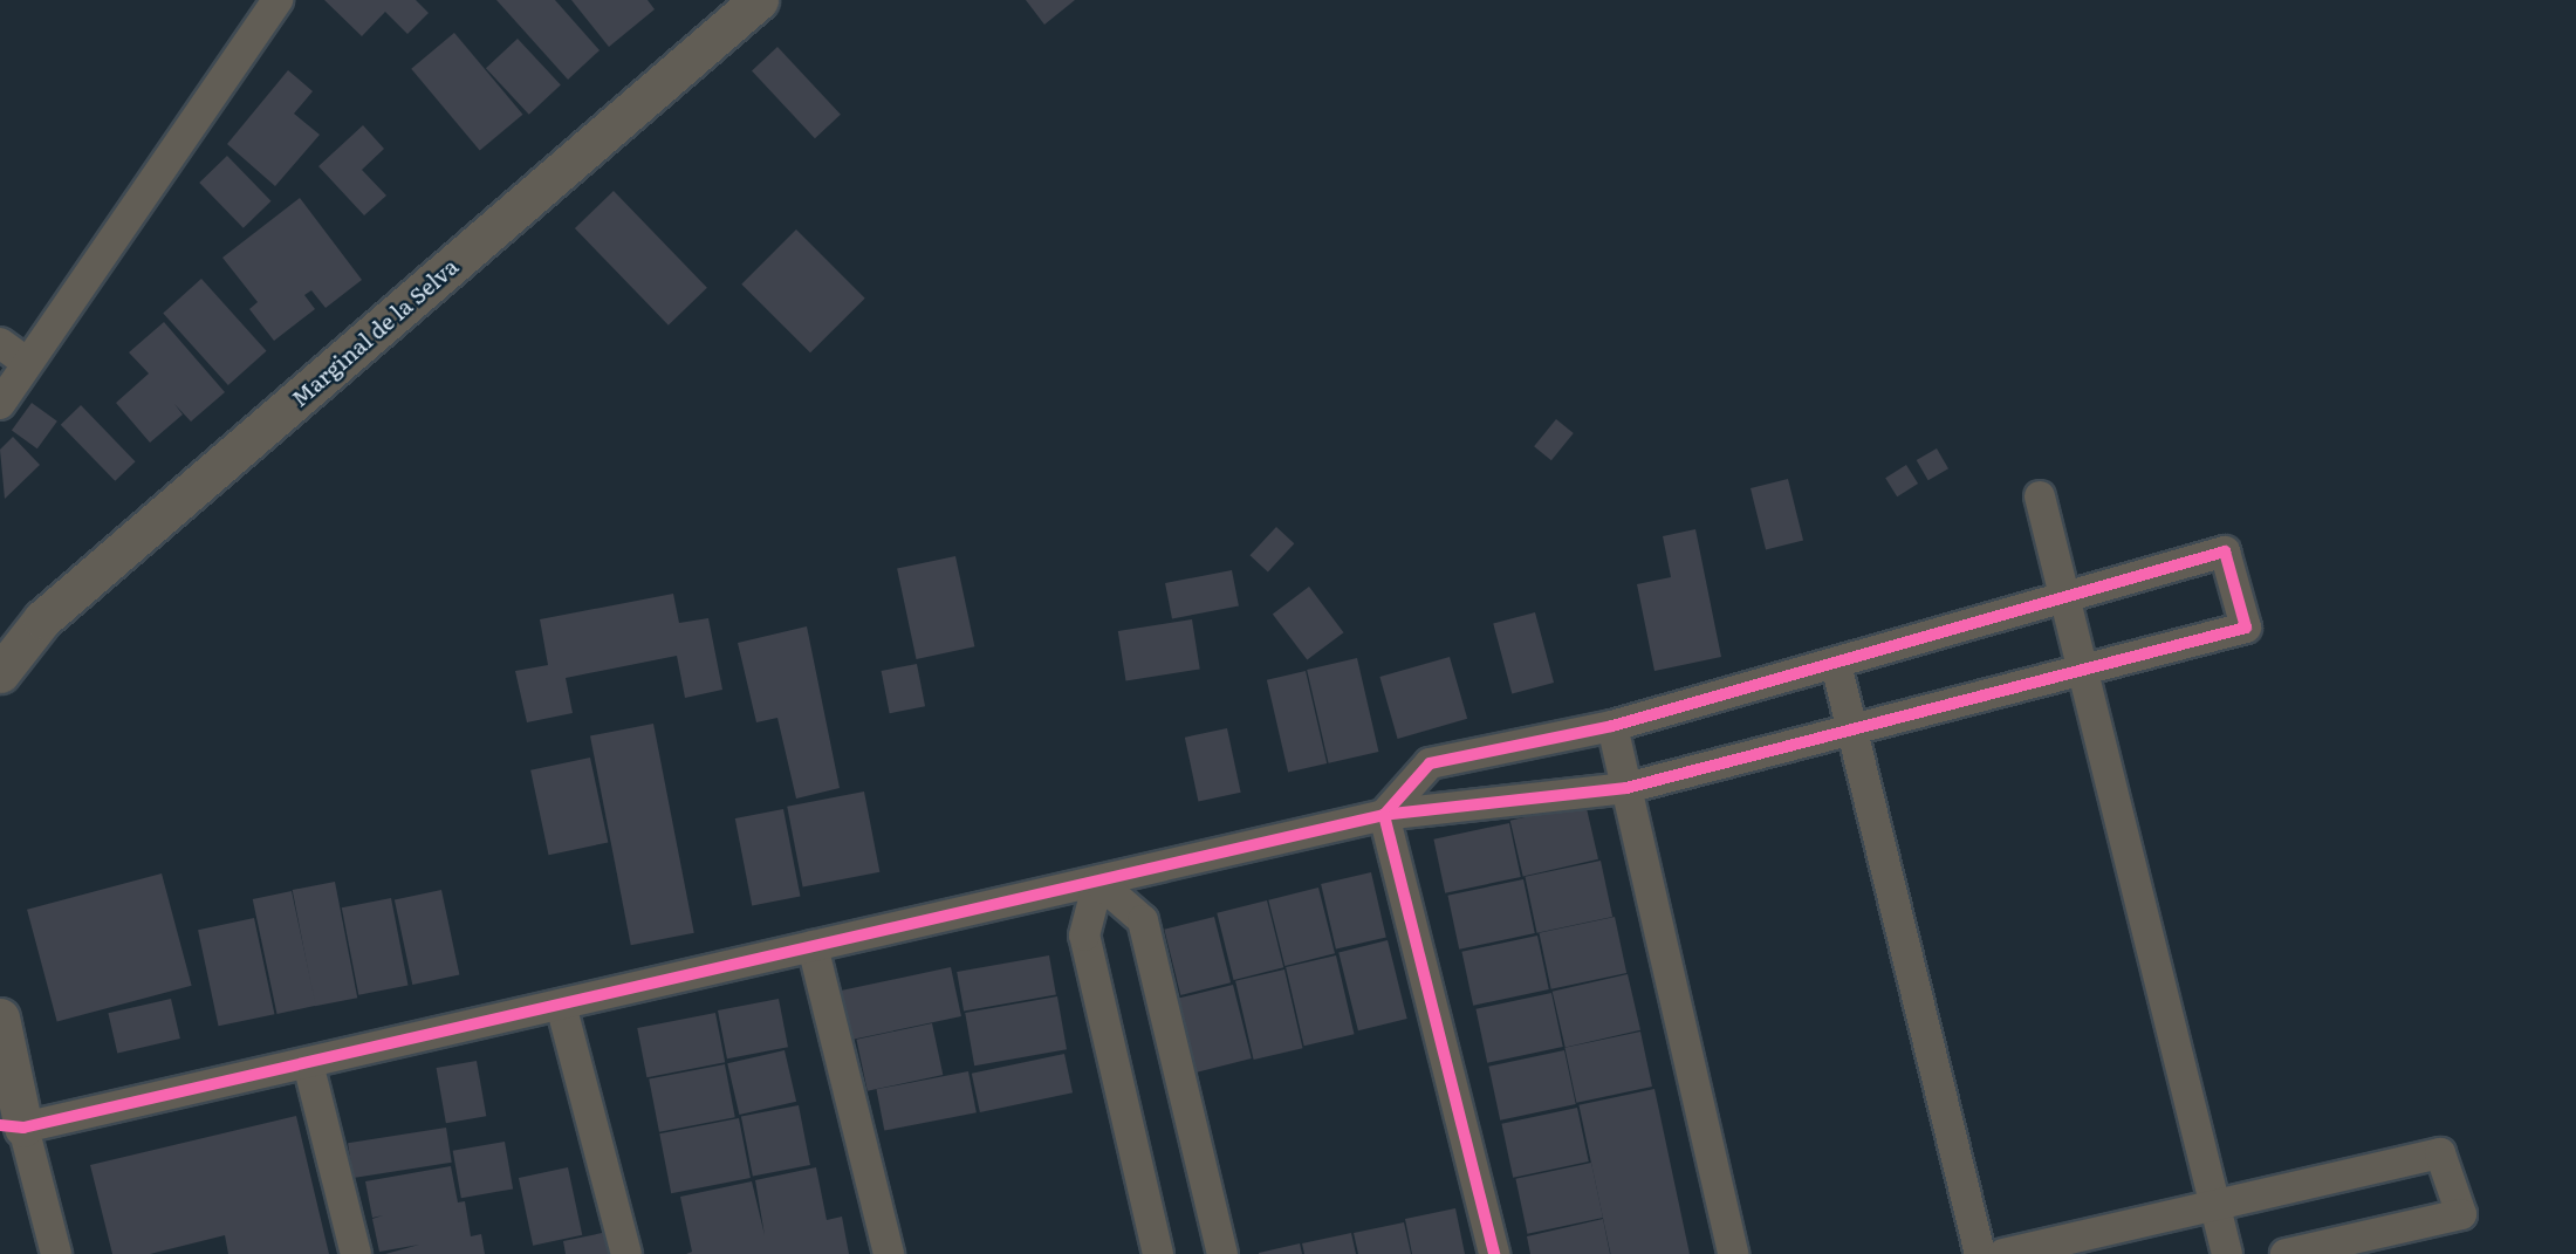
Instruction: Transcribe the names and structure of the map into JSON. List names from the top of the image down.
{
  "streets": {
    "street": ["Marginal de la Selva"]
  }
}
